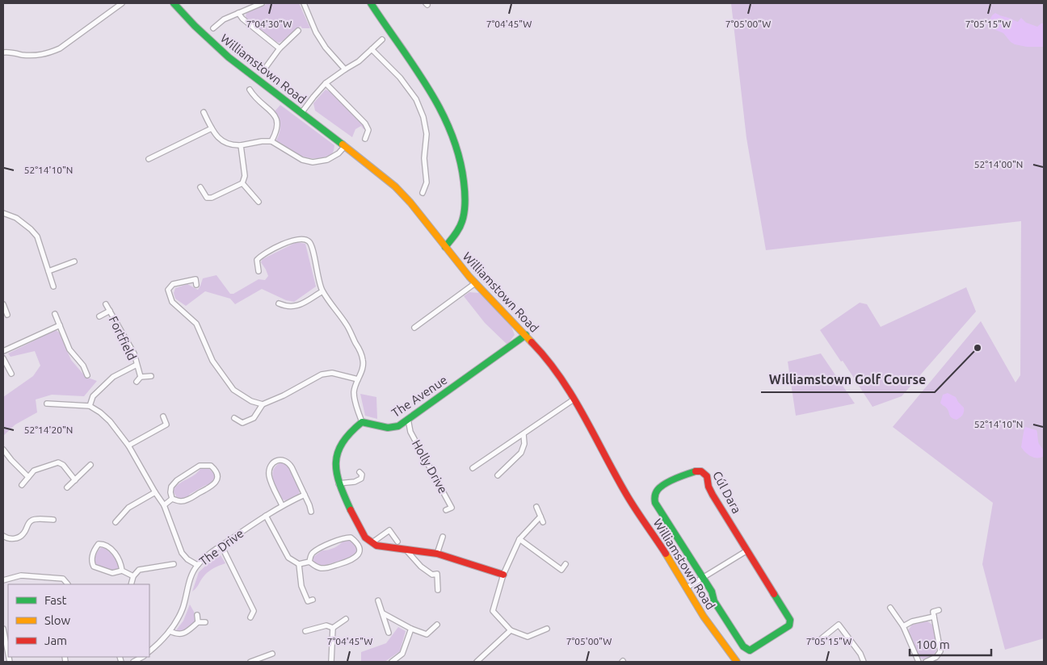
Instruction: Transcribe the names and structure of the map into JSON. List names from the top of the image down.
{
  "streets": {
    "street": [
      "Williamstown Road",
      "Fortfield",
      "The Avenue",
      "Holly Drive",
      "Cúl Dara",
      "The Drive"
    ]
  },
  "crossings": [
    ["Williamstown Road", "The Avenue"],
    ["The Avenue", "Holly Drive"]
  ],
  "places": ["Williamstown Golf Course"],
  "legend": ["Fast", "Slow", "Jam"],
  "scale_bar": "100 m",
  "coordinates": [
    "7°04'30\"W",
    "7°04'45\"W",
    "7°05'00\"W",
    "7°05'15\"W",
    "52°14'00\"N",
    "52°14'10\"N",
    "52°14'20\"N"
  ]
}
